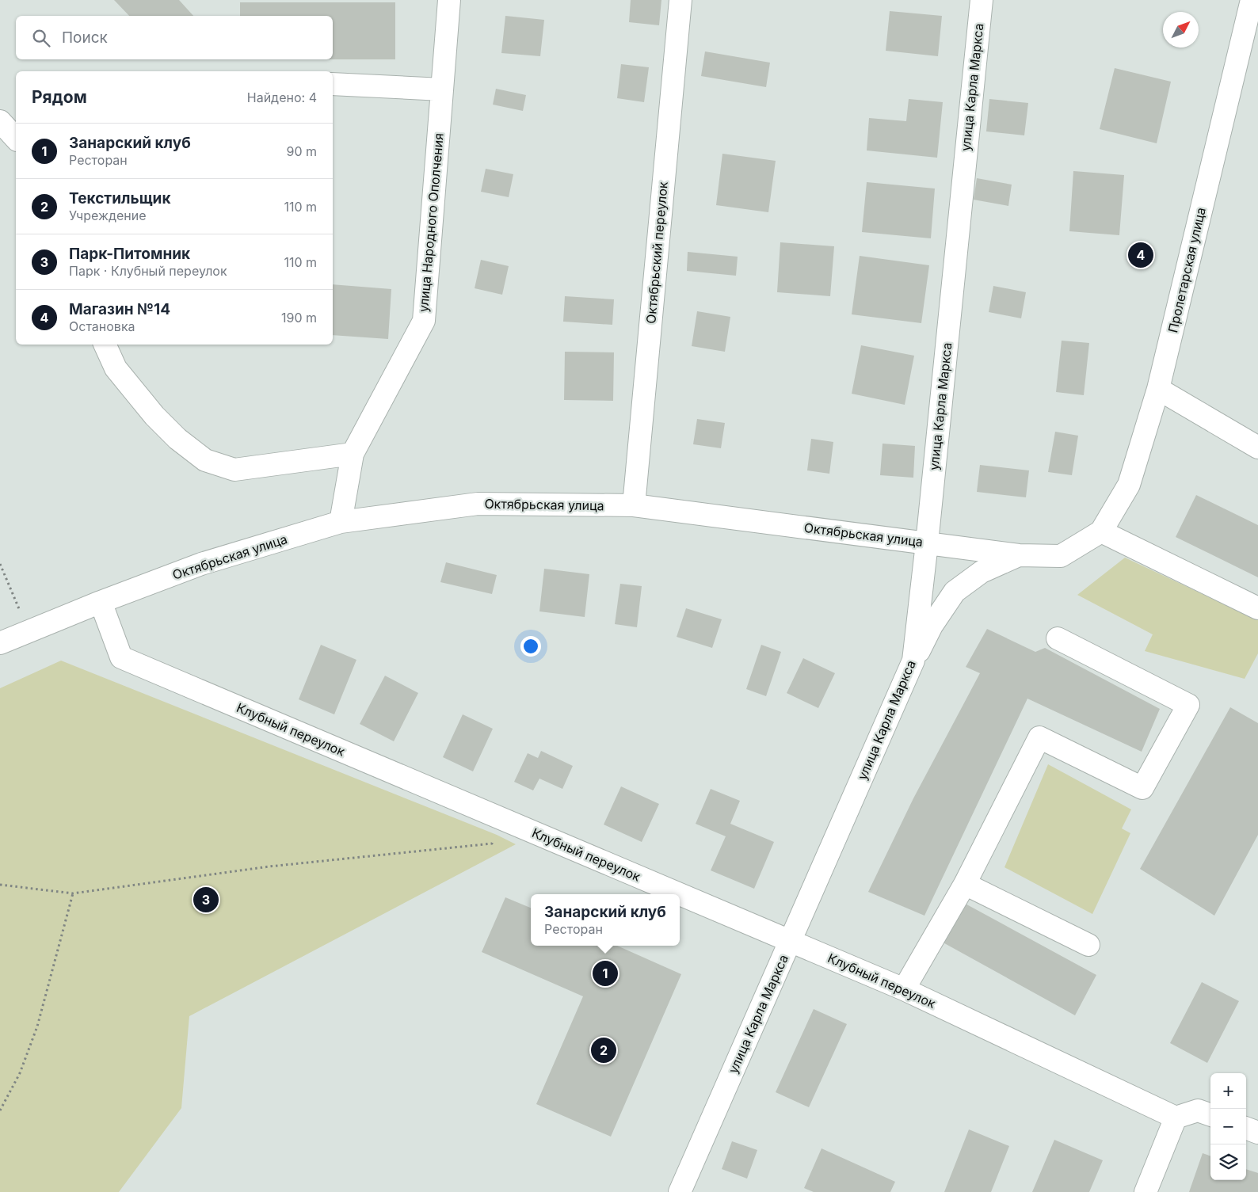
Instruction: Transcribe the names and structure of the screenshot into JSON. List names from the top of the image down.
{
  "streets": {
    "street": [
      "улица Карла Маркса",
      "улица Народного Ополчения",
      "Октябрьский переулок",
      "Пролетарская улица",
      "Октябрьская улица",
      "Клубный переулок"
    ]
  },
  "crossings": [
    ["улица Карла Маркса", "Октябрьская улица"],
    ["улица Карла Маркса", "Клубный переулок"],
    ["улица Народного Ополчения", "Октябрьская улица"],
    ["Октябрьский переулок", "Октябрьская улица"],
    ["Пролетарская улица", "Октябрьская улица"],
    ["Октябрьская улица", "Клубный переулок"]
  ],
  "north": "top right",
  "page": {
    "search": "Поиск",
    "heading": ["Рядом", "Найдено: 4"],
    "list": [
      {
        "mark": "1",
        "name": "Занарский клуб",
        "note": "Ресторан",
        "value": "90 m"
      },
      {
        "mark": "2",
        "name": "Текстильщик",
        "note": "Учреждение",
        "value": "110 m"
      },
      {
        "mark": "3",
        "name": "Парк-Питомник",
        "note": "Парк · Клубный переулок",
        "value": "110 m"
      },
      {
        "mark": "4",
        "name": "Магазин №14",
        "note": "Остановка",
        "value": "190 m"
      }
    ],
    "pins": [
      "4",
      "3",
      "1",
      "2"
    ],
    "popup": ["Занарский клуб", "Ресторан"],
    "map_buttons": ["+", "−"]
  }
}
